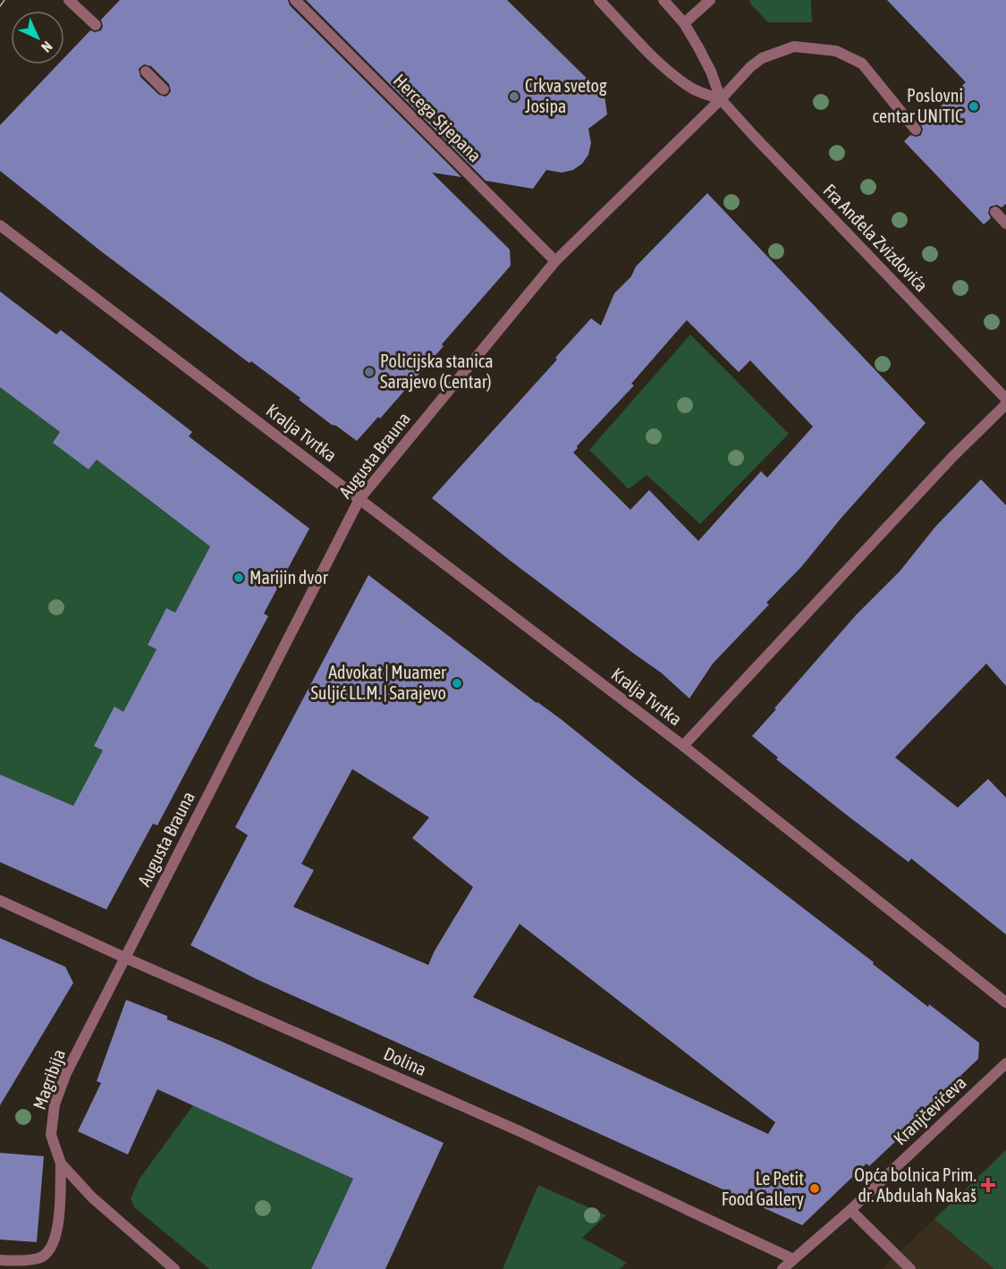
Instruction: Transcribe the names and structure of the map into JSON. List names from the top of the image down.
{
  "streets": {
    "street": [
      "Hercega Stjepana",
      "Fra Anđela Zvizdovića",
      "Kralja Tvrtka",
      "Augusta Brauna",
      "Dolina",
      "Magribija",
      "Kranjčevićeva"
    ]
  },
  "crossings": [
    ["Hercega Stjepana", "Augusta Brauna"],
    ["Fra Anđela Zvizdovića", "Augusta Brauna"],
    ["Kralja Tvrtka", "Augusta Brauna"],
    ["Augusta Brauna", "Dolina"],
    ["Augusta Brauna", "Magribija"],
    ["Dolina", "Magribija"],
    ["Dolina", "Kranjčevićeva"]
  ],
  "places": {
    "other": [
      "Crkva svetog Josipa",
      "Poslovni centar UNITIC",
      "Policijska stanica Sarajevo (Centar)",
      "Marijin dvor",
      "Advokat | Muamer Suljić LL.M. | Sarajevo",
      "Le Petit Food Gallery"
    ],
    "health": ["Opća bolnica Prim. dr. Abdulah Nakaš"]
  },
  "north": "bottom right"
}
